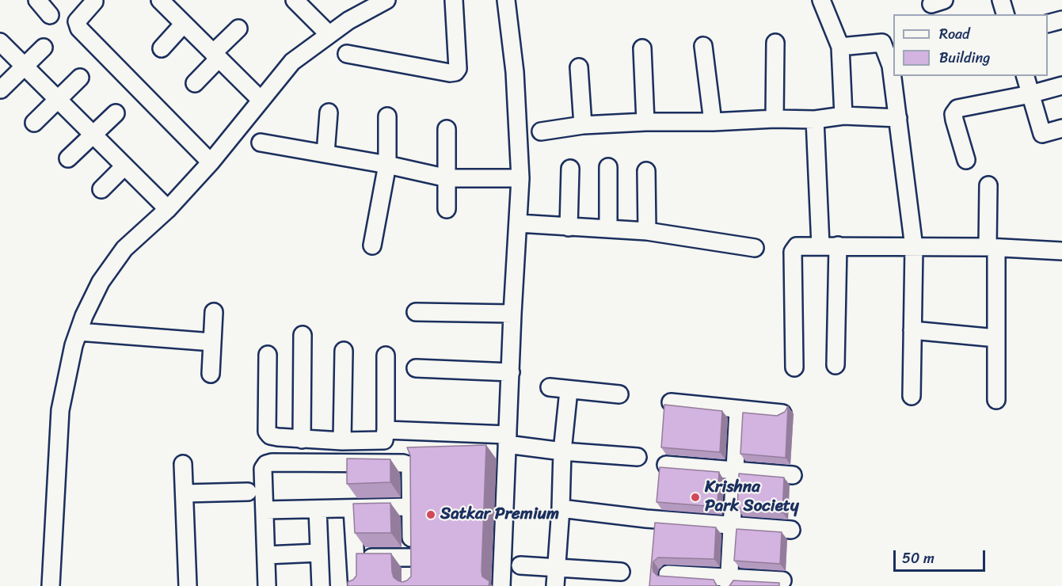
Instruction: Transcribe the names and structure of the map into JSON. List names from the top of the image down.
{
  "places": ["Krishna Park Society", "Satkar Premium"],
  "legend": ["Road", "Building"],
  "scale_bar": "50 m"
}
